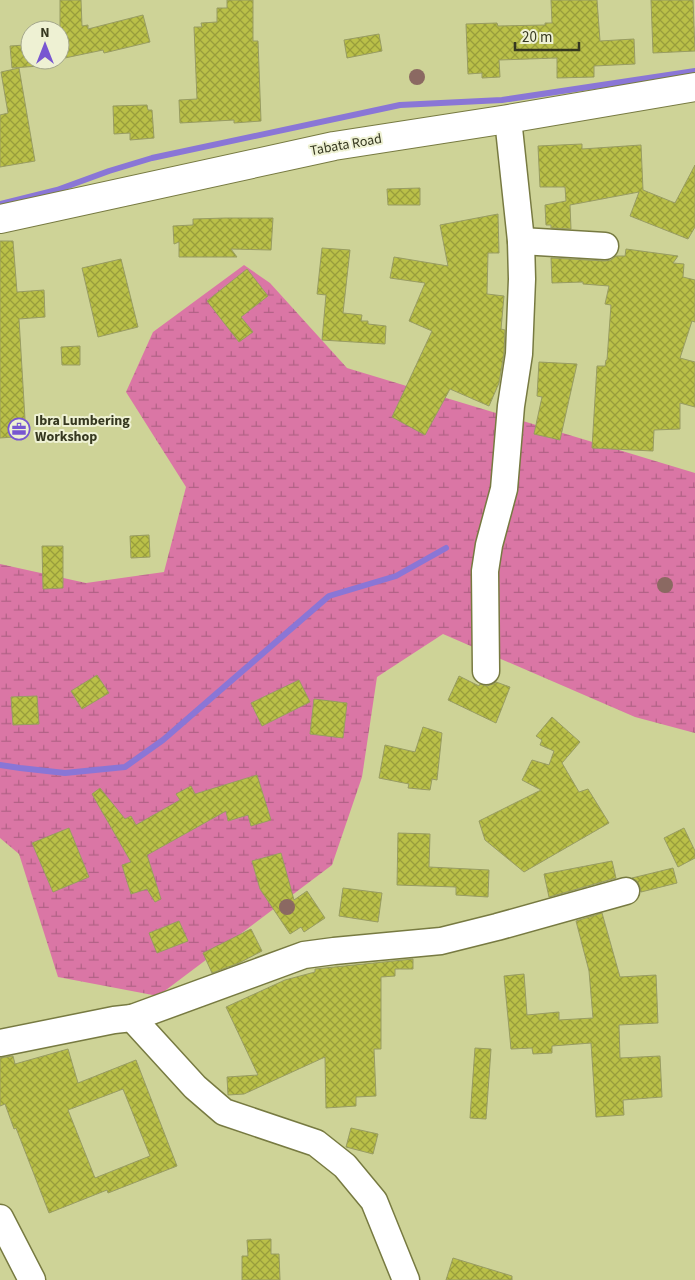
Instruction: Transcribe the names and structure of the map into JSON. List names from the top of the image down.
{
  "streets": {
    "main road": ["Tabata Road"]
  },
  "places": {
    "office": ["Ibra Lumbering Workshop"]
  },
  "scale_bar": "20 m",
  "north": "top"
}
